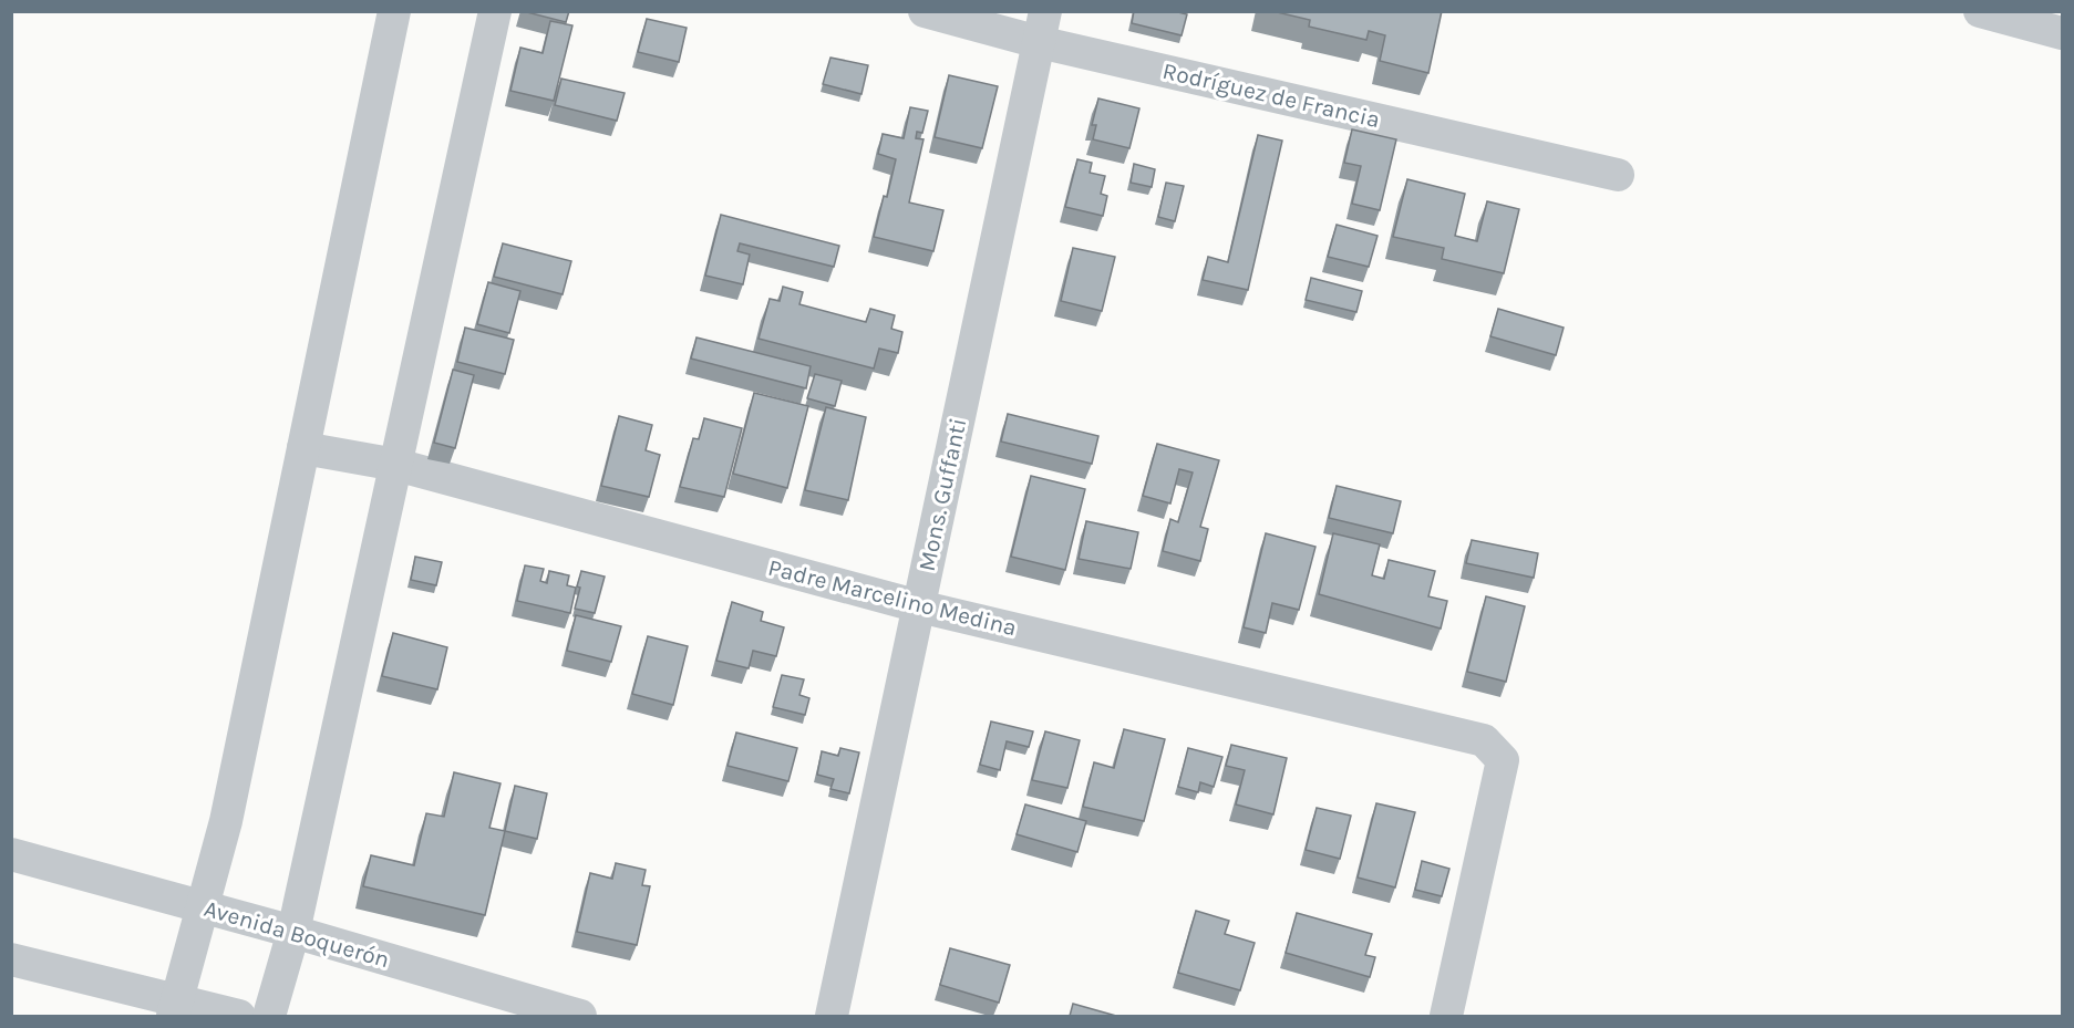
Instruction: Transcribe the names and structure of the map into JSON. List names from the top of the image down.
{
  "streets": {
    "street": [
      "Rodríguez de Francia",
      "Mons. Guffanti",
      "Padre Marcelino Medina",
      "Avenida Boquerón"
    ]
  },
  "crossings": [
    ["Rodríguez de Francia", "Mons. Guffanti"],
    ["Mons. Guffanti", "Padre Marcelino Medina"]
  ]
}
